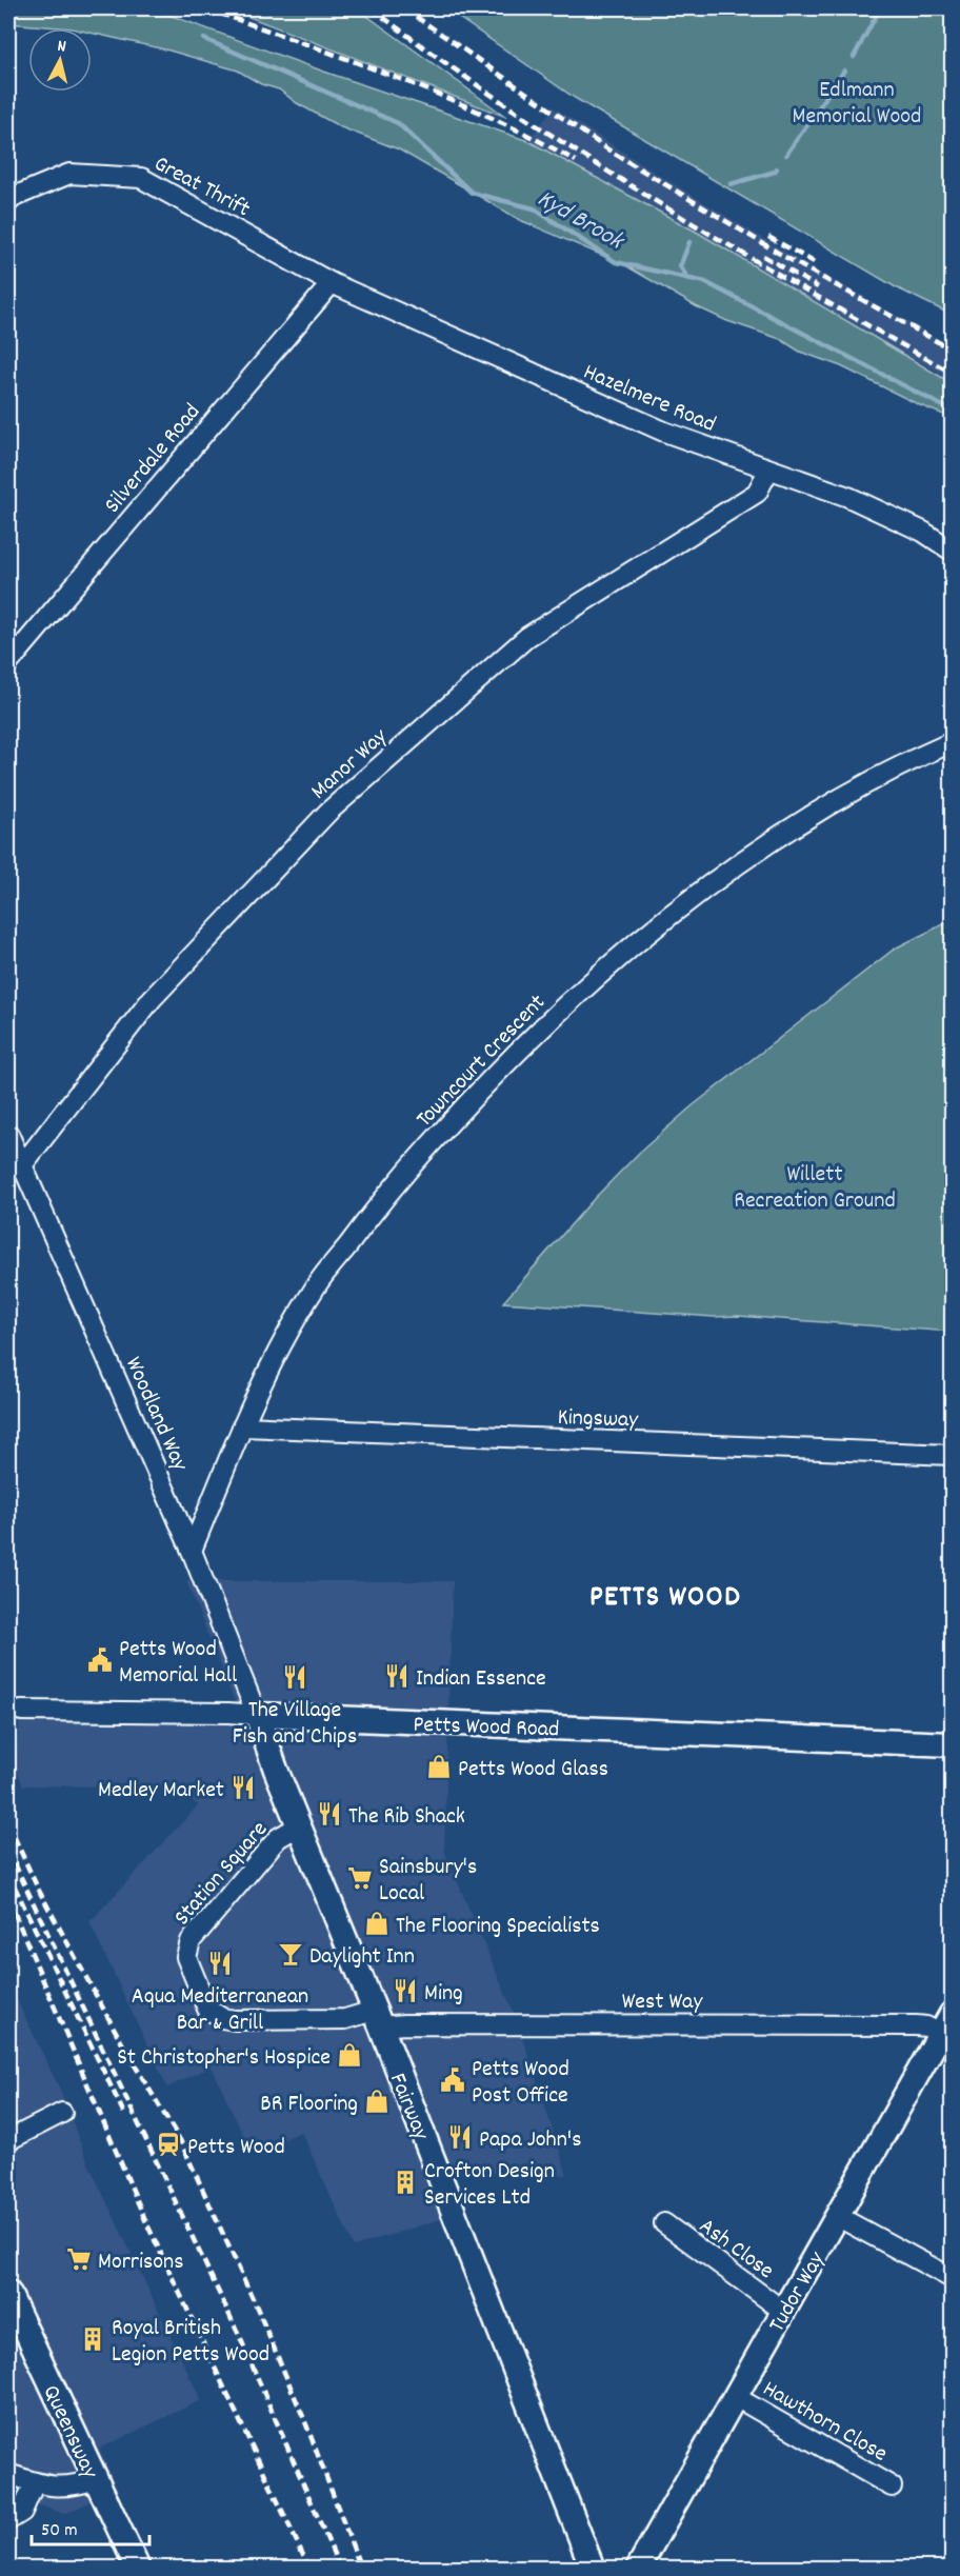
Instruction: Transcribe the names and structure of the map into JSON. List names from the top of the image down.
{
  "streets": {
    "street": [
      "Great Thrift",
      "Hazelmere Road",
      "Silverdale Road",
      "Manor Way",
      "Towncourt Crescent",
      "Woodland Way",
      "Kingsway",
      "Petts Wood Road",
      "Station Square",
      "West Way",
      "Fairway",
      "Ash Close",
      "Tudor Way",
      "Hawthorn Close",
      "Queensway"
    ]
  },
  "crossings": [
    ["Great Thrift", "Hazelmere Road"],
    ["Great Thrift", "Silverdale Road"],
    ["Hazelmere Road", "Silverdale Road"],
    ["Hazelmere Road", "Manor Way"],
    ["Manor Way", "Woodland Way"],
    ["Towncourt Crescent", "Woodland Way"],
    ["Towncourt Crescent", "Kingsway"],
    ["Woodland Way", "Petts Wood Road"],
    ["Woodland Way", "Fairway"],
    ["Petts Wood Road", "Fairway"],
    ["Station Square", "West Way"],
    ["Station Square", "Fairway"],
    ["West Way", "Fairway"],
    ["West Way", "Tudor Way"],
    ["Ash Close", "Tudor Way"],
    ["Tudor Way", "Hawthorn Close"]
  ],
  "districts": ["PETTS WOOD"],
  "water": ["Kyd Brook"],
  "parks": ["Edlmann Memorial Wood", "Willett Recreation Ground"],
  "places": {
    "public building": ["Petts Wood Memorial Hall", "Petts Wood Post Office"],
    "restaurant": [
      "Indian Essence",
      "The Village Fish and Chips",
      "Medley Market",
      "The Rib Shack",
      "Aqua Mediterranean Bar & Grill",
      "Ming",
      "Papa John's"
    ],
    "shop": [
      "Petts Wood Glass",
      "The Flooring Specialists",
      "St Christopher's Hospice",
      "BR Flooring"
    ],
    "supermarket": ["Sainsbury's Local", "Morrisons"],
    "bar": ["Daylight Inn"],
    "station": ["Petts Wood"],
    "building": ["Crofton Design Services Ltd", "Royal British Legion Petts Wood"]
  },
  "scale_bar": "50 m",
  "north": "top"
}
